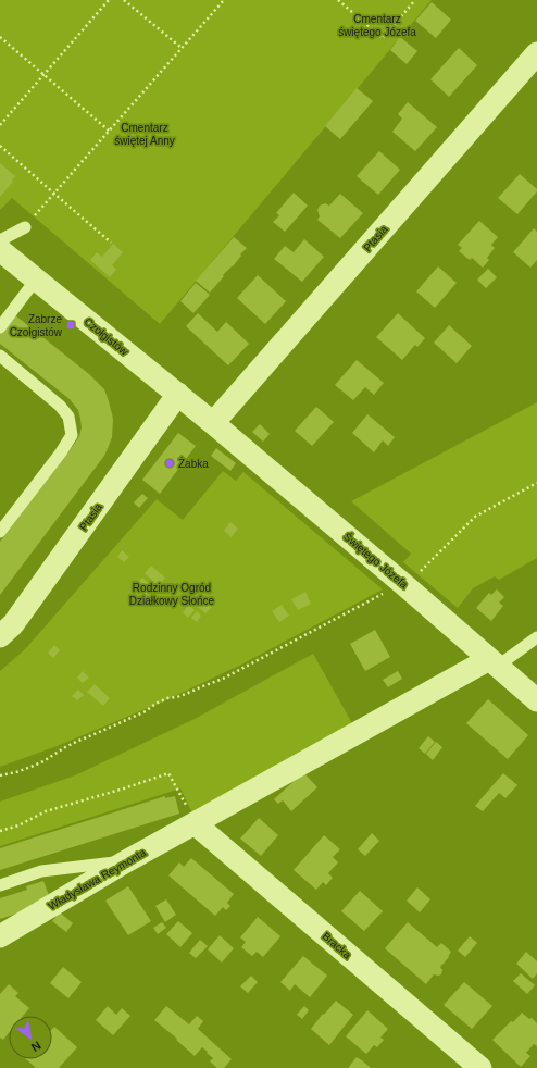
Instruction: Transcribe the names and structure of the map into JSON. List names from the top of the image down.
{
  "streets": {
    "street": [
      "Ptasia",
      "Czołgistów",
      "Świętego Józefa",
      "Władysława Reymonta",
      "Bracka"
    ]
  },
  "crossings": [
    ["Ptasia", "Czołgistów"],
    ["Ptasia", "Świętego Józefa"],
    ["Czołgistów", "Świętego Józefa"],
    ["Świętego Józefa", "Władysława Reymonta"],
    ["Władysława Reymonta", "Bracka"]
  ],
  "parks": ["Cmentarz świętego Józefa", "Cmentarz świętej Anny", "Rodzinny Ogród Działkowy Słońce"],
  "places": {
    "transit": ["Zabrze Czołgistów"],
    "other": ["Żabka"]
  },
  "north": "bottom right"
}
